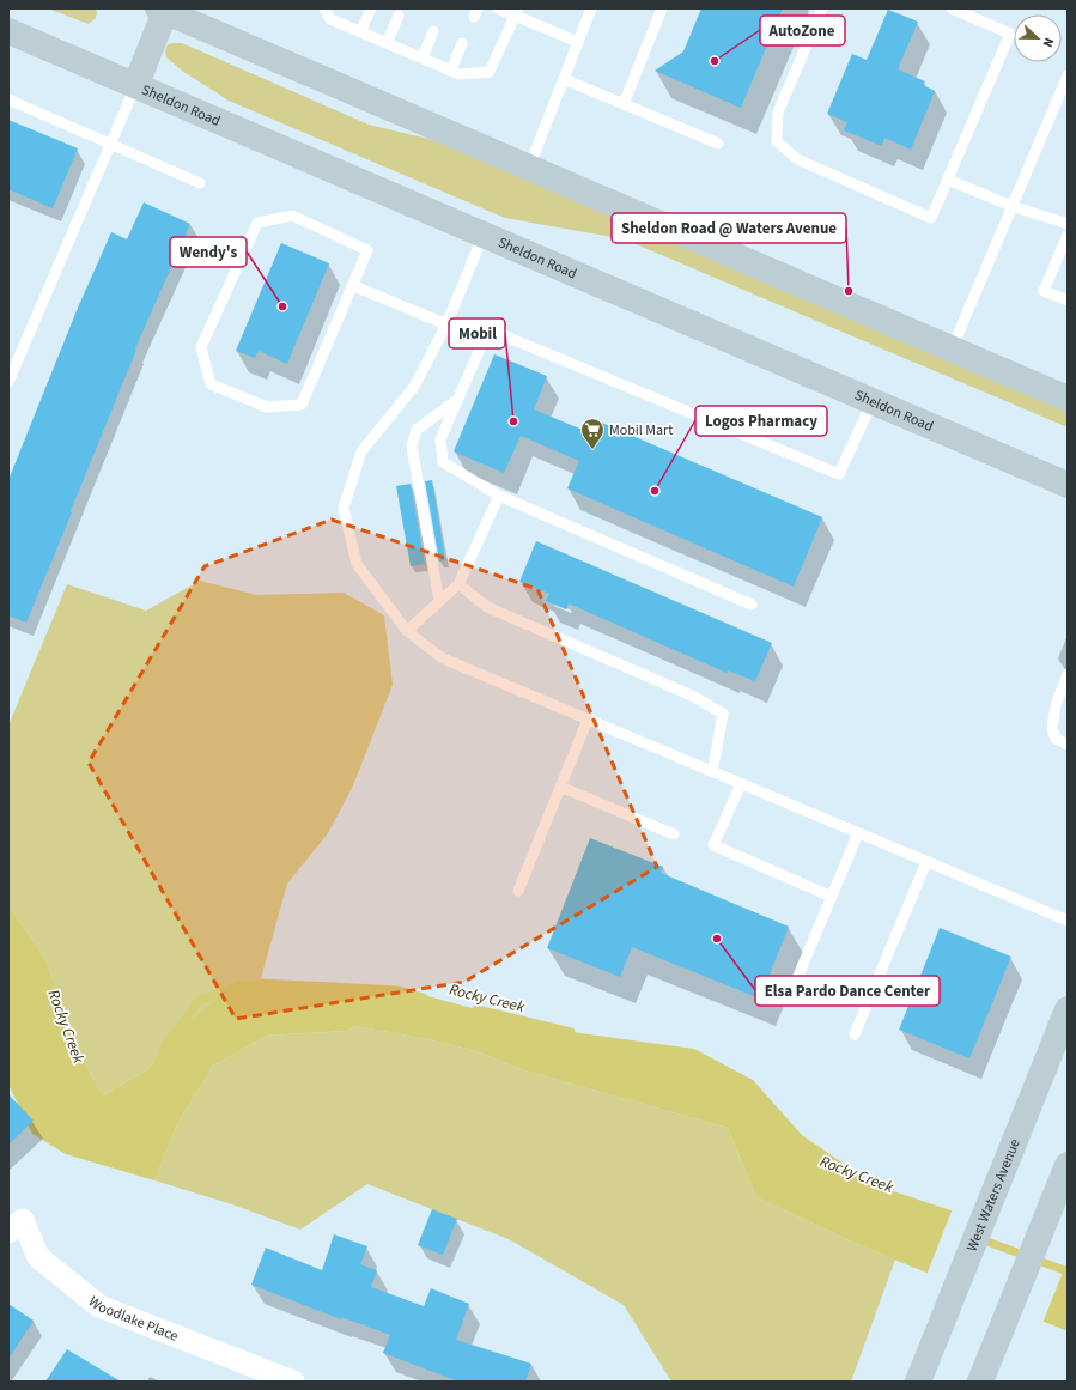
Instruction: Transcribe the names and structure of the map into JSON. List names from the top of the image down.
{
  "streets": {
    "main road": ["Sheldon Road", "West Waters Avenue"],
    "street": ["Woodlake Place"]
  },
  "water": ["Rocky Creek"],
  "places": {
    "other": [
      "AutoZone",
      "Sheldon Road @ Waters Avenue",
      "Wendy's",
      "Mobil",
      "Logos Pharmacy",
      "Elsa Pardo Dance Center"
    ],
    "supermarket": ["Mobil Mart"]
  },
  "north": "right"
}
